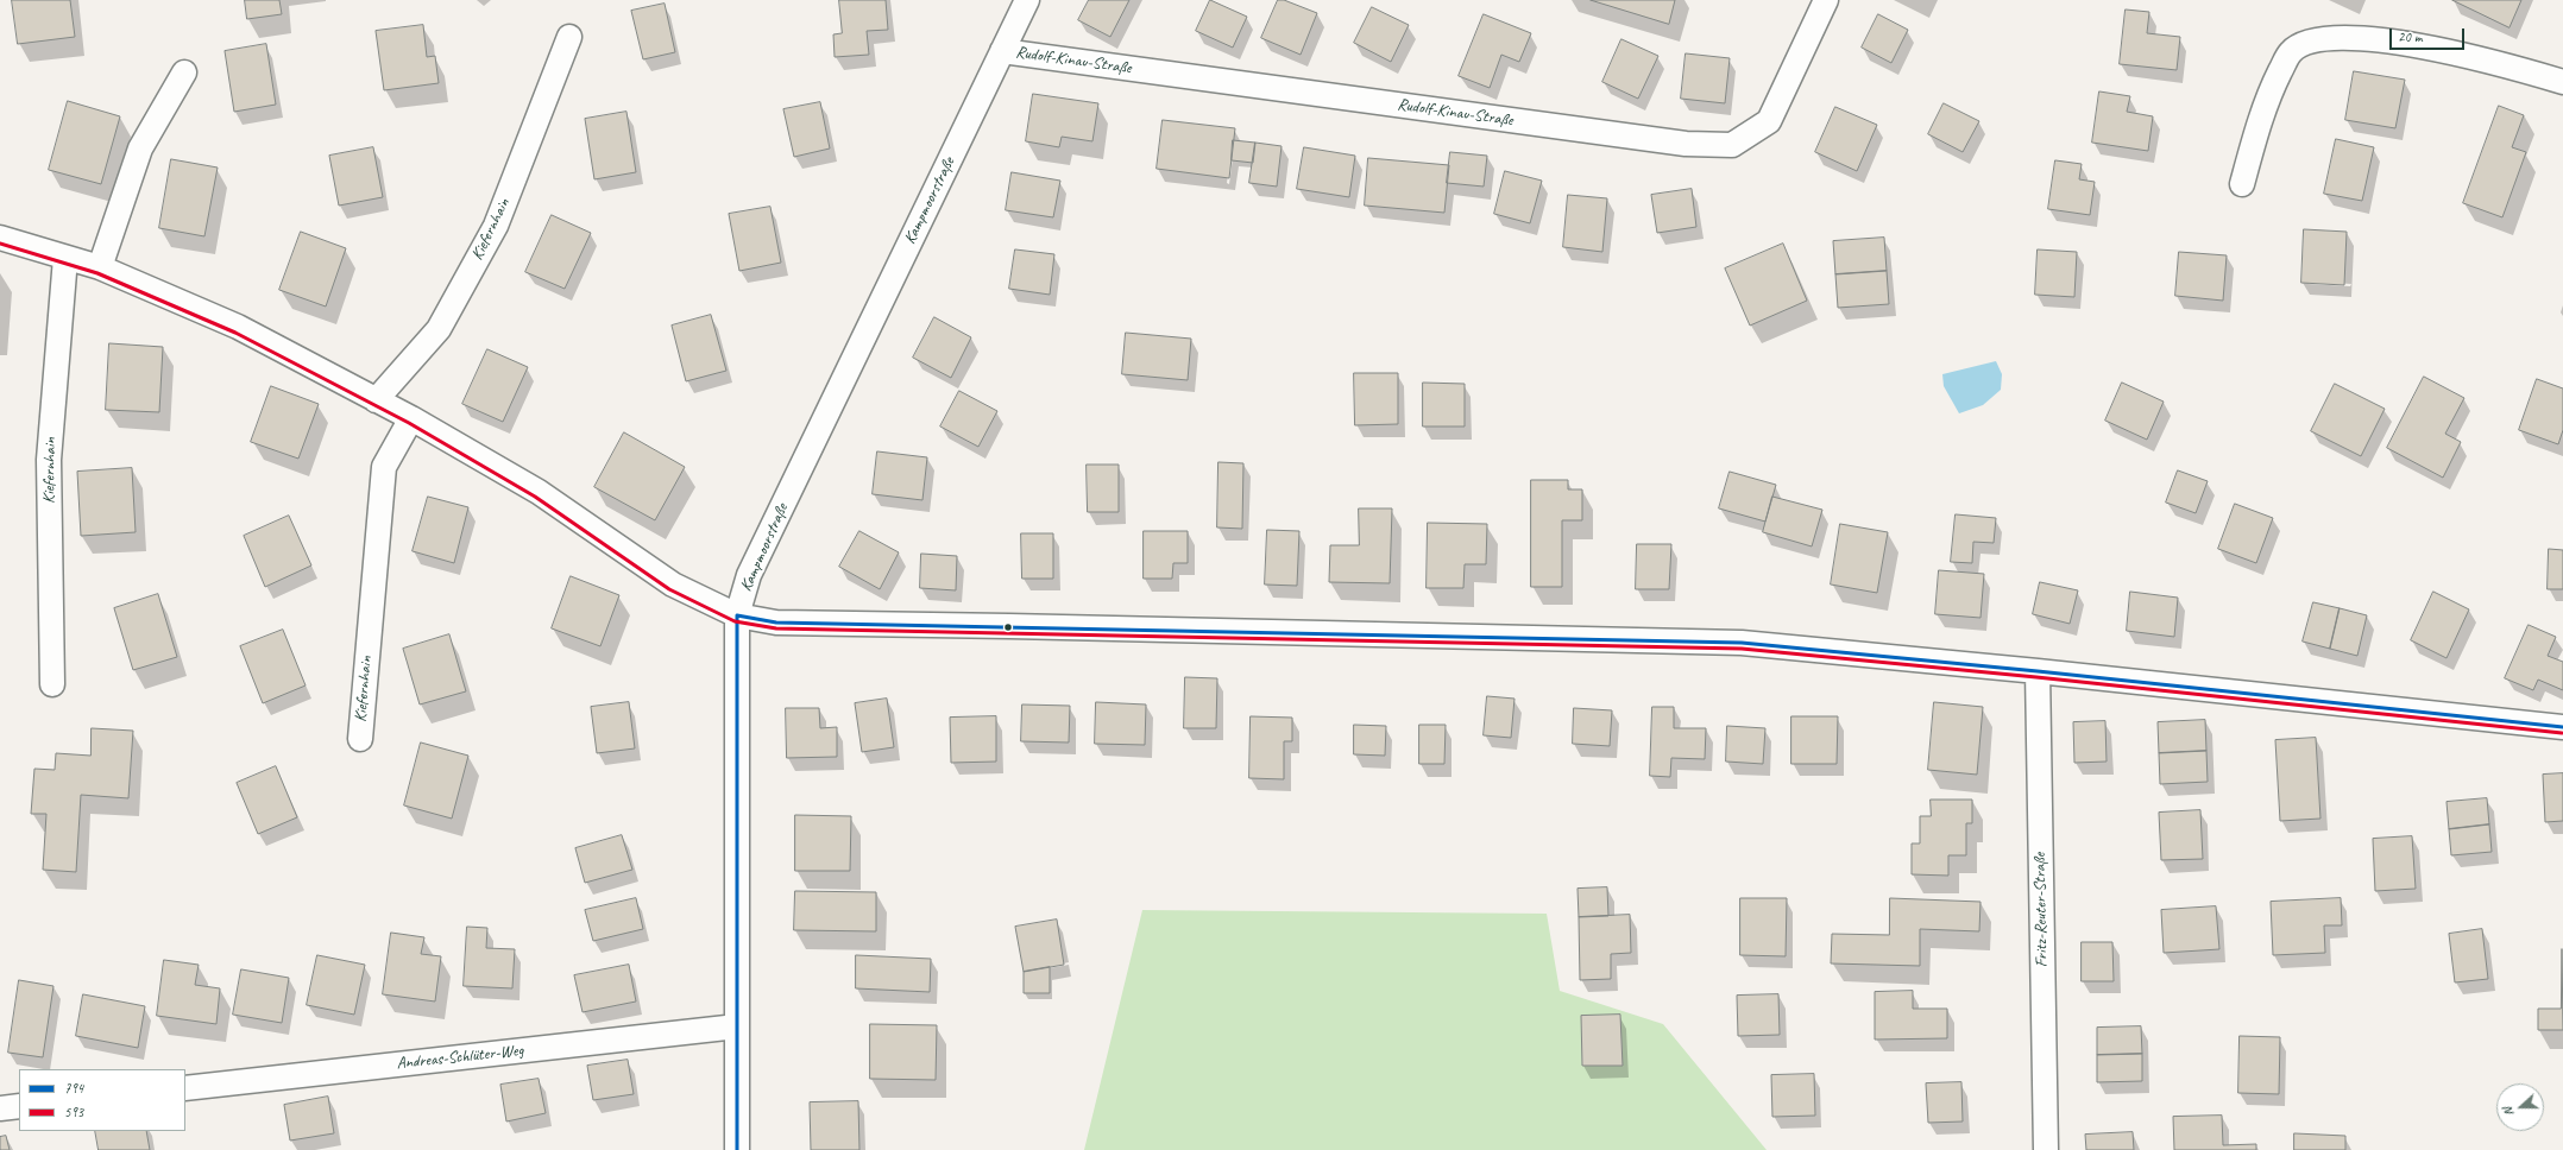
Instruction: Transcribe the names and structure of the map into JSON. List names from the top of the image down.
{
  "streets": {
    "street": [
      "Rudolf-Kinau-Straße",
      "Kampmoorstraße",
      "Kiefernhain",
      "Fritz-Reuter-Straße",
      "Andreas-Schlüter-Weg"
    ]
  },
  "crossings": [
    ["Rudolf-Kinau-Straße", "Kampmoorstraße"],
    ["Kampmoorstraße", "Andreas-Schlüter-Weg"]
  ],
  "lines": ["transit line 593", "transit line 794"],
  "legend": ["794", "593"],
  "scale_bar": "20 m",
  "north": "left"
}
